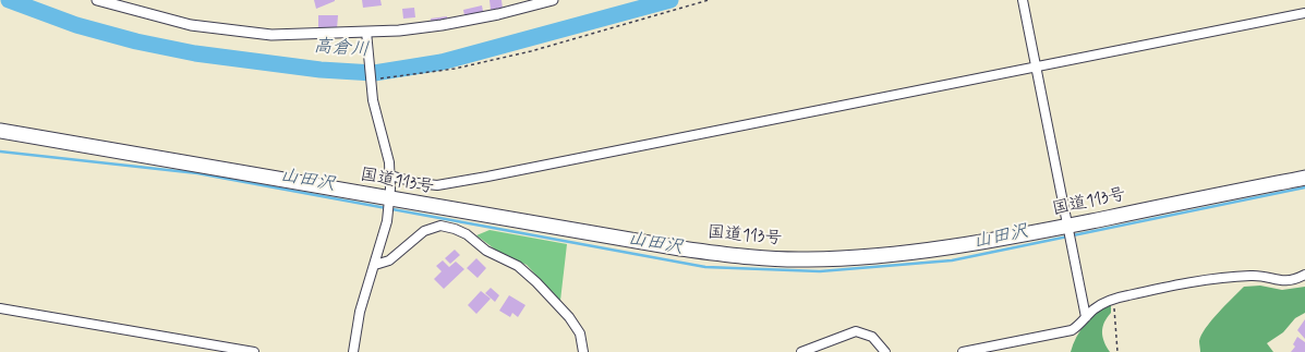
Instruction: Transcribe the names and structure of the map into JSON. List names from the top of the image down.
{
  "streets": {
    "highway": ["国道113号"]
  },
  "water": ["高倉川", "山田沢"]
}
